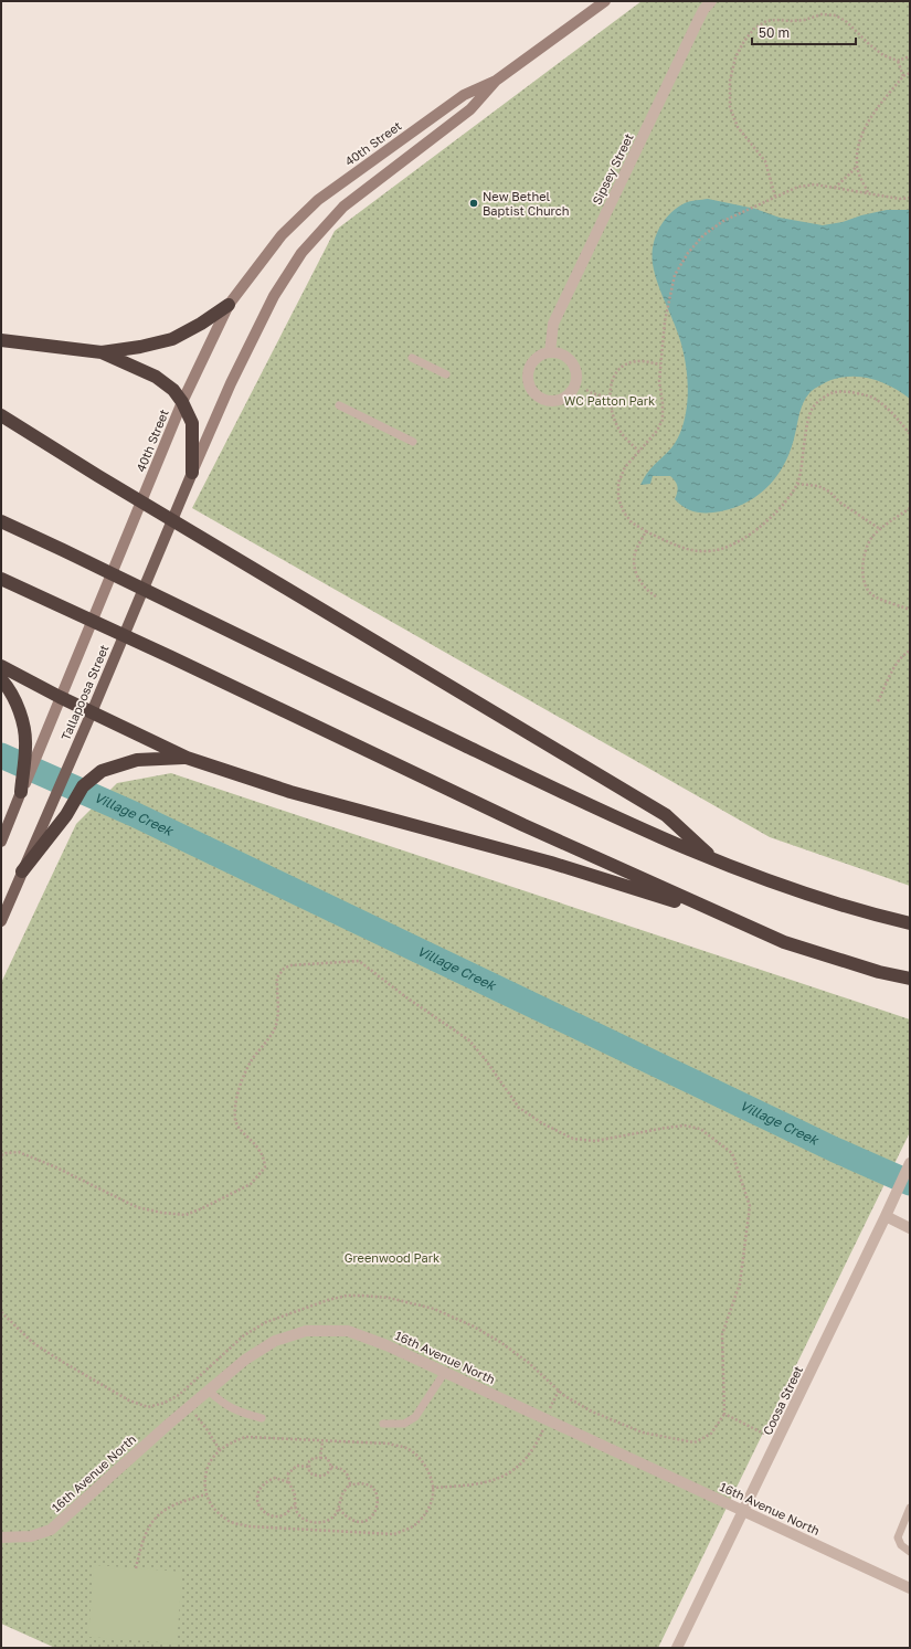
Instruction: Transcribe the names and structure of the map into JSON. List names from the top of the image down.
{
  "streets": {
    "main road": ["Tallapoosa Street"],
    "street": [
      "40th Street",
      "Sipsey Street",
      "16th Avenue North",
      "Coosa Street"
    ]
  },
  "crossings": [
    ["40th Street", "Tallapoosa Street"],
    ["16th Avenue North", "Coosa Street"]
  ],
  "water": ["Village Creek"],
  "parks": ["WC Patton Park", "Greenwood Park"],
  "places": ["New Bethel Baptist Church"],
  "scale_bar": "50 m"
}
